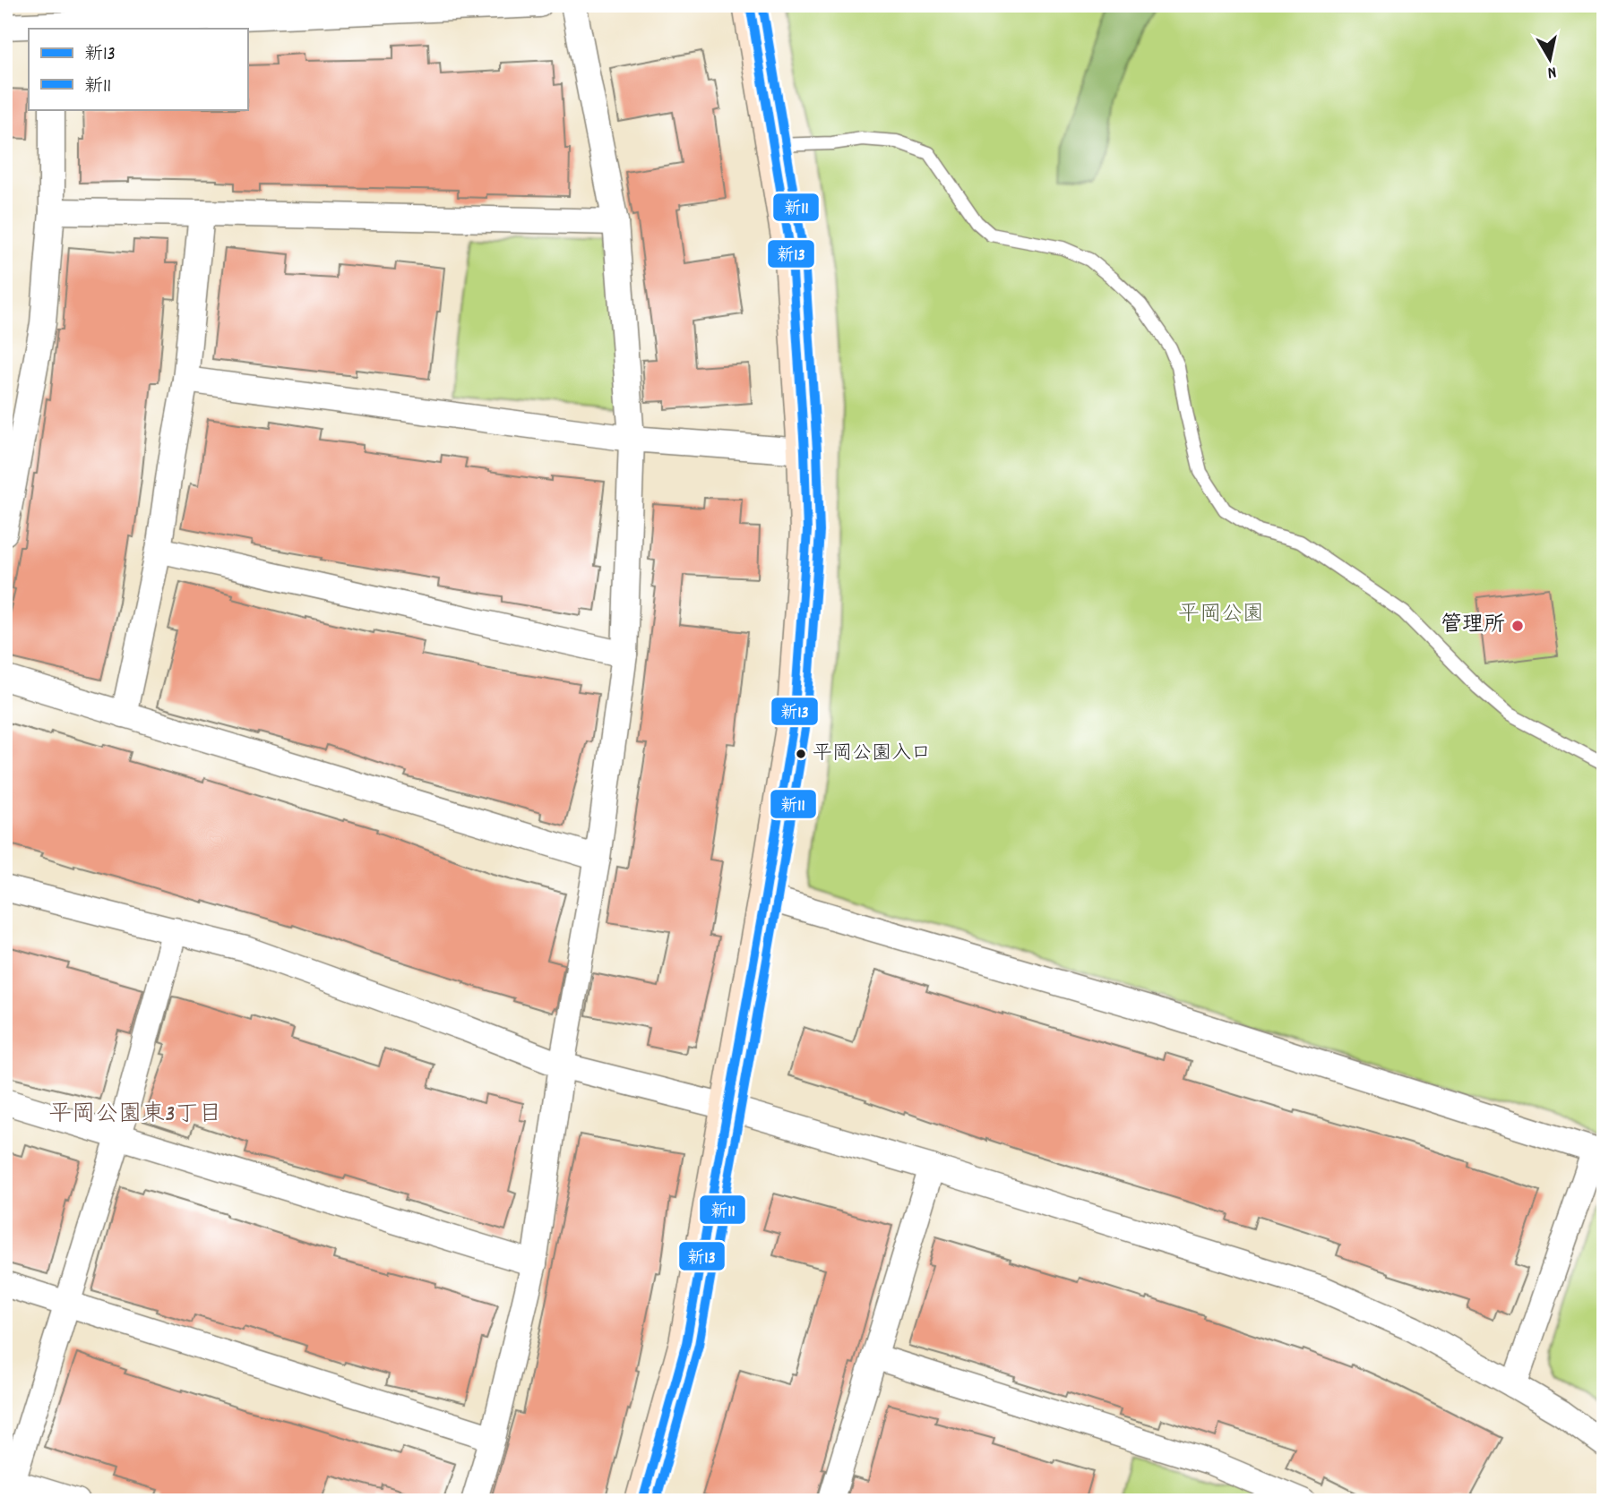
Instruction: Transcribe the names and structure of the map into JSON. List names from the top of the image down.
{
  "districts": ["平岡公園東3丁目"],
  "parks": ["平岡公園"],
  "places": ["管理所", "平岡公園入口"],
  "lines": ["transit line 新13", "transit line 新11"],
  "legend": ["新13", "新11"],
  "north": "bottom"
}
